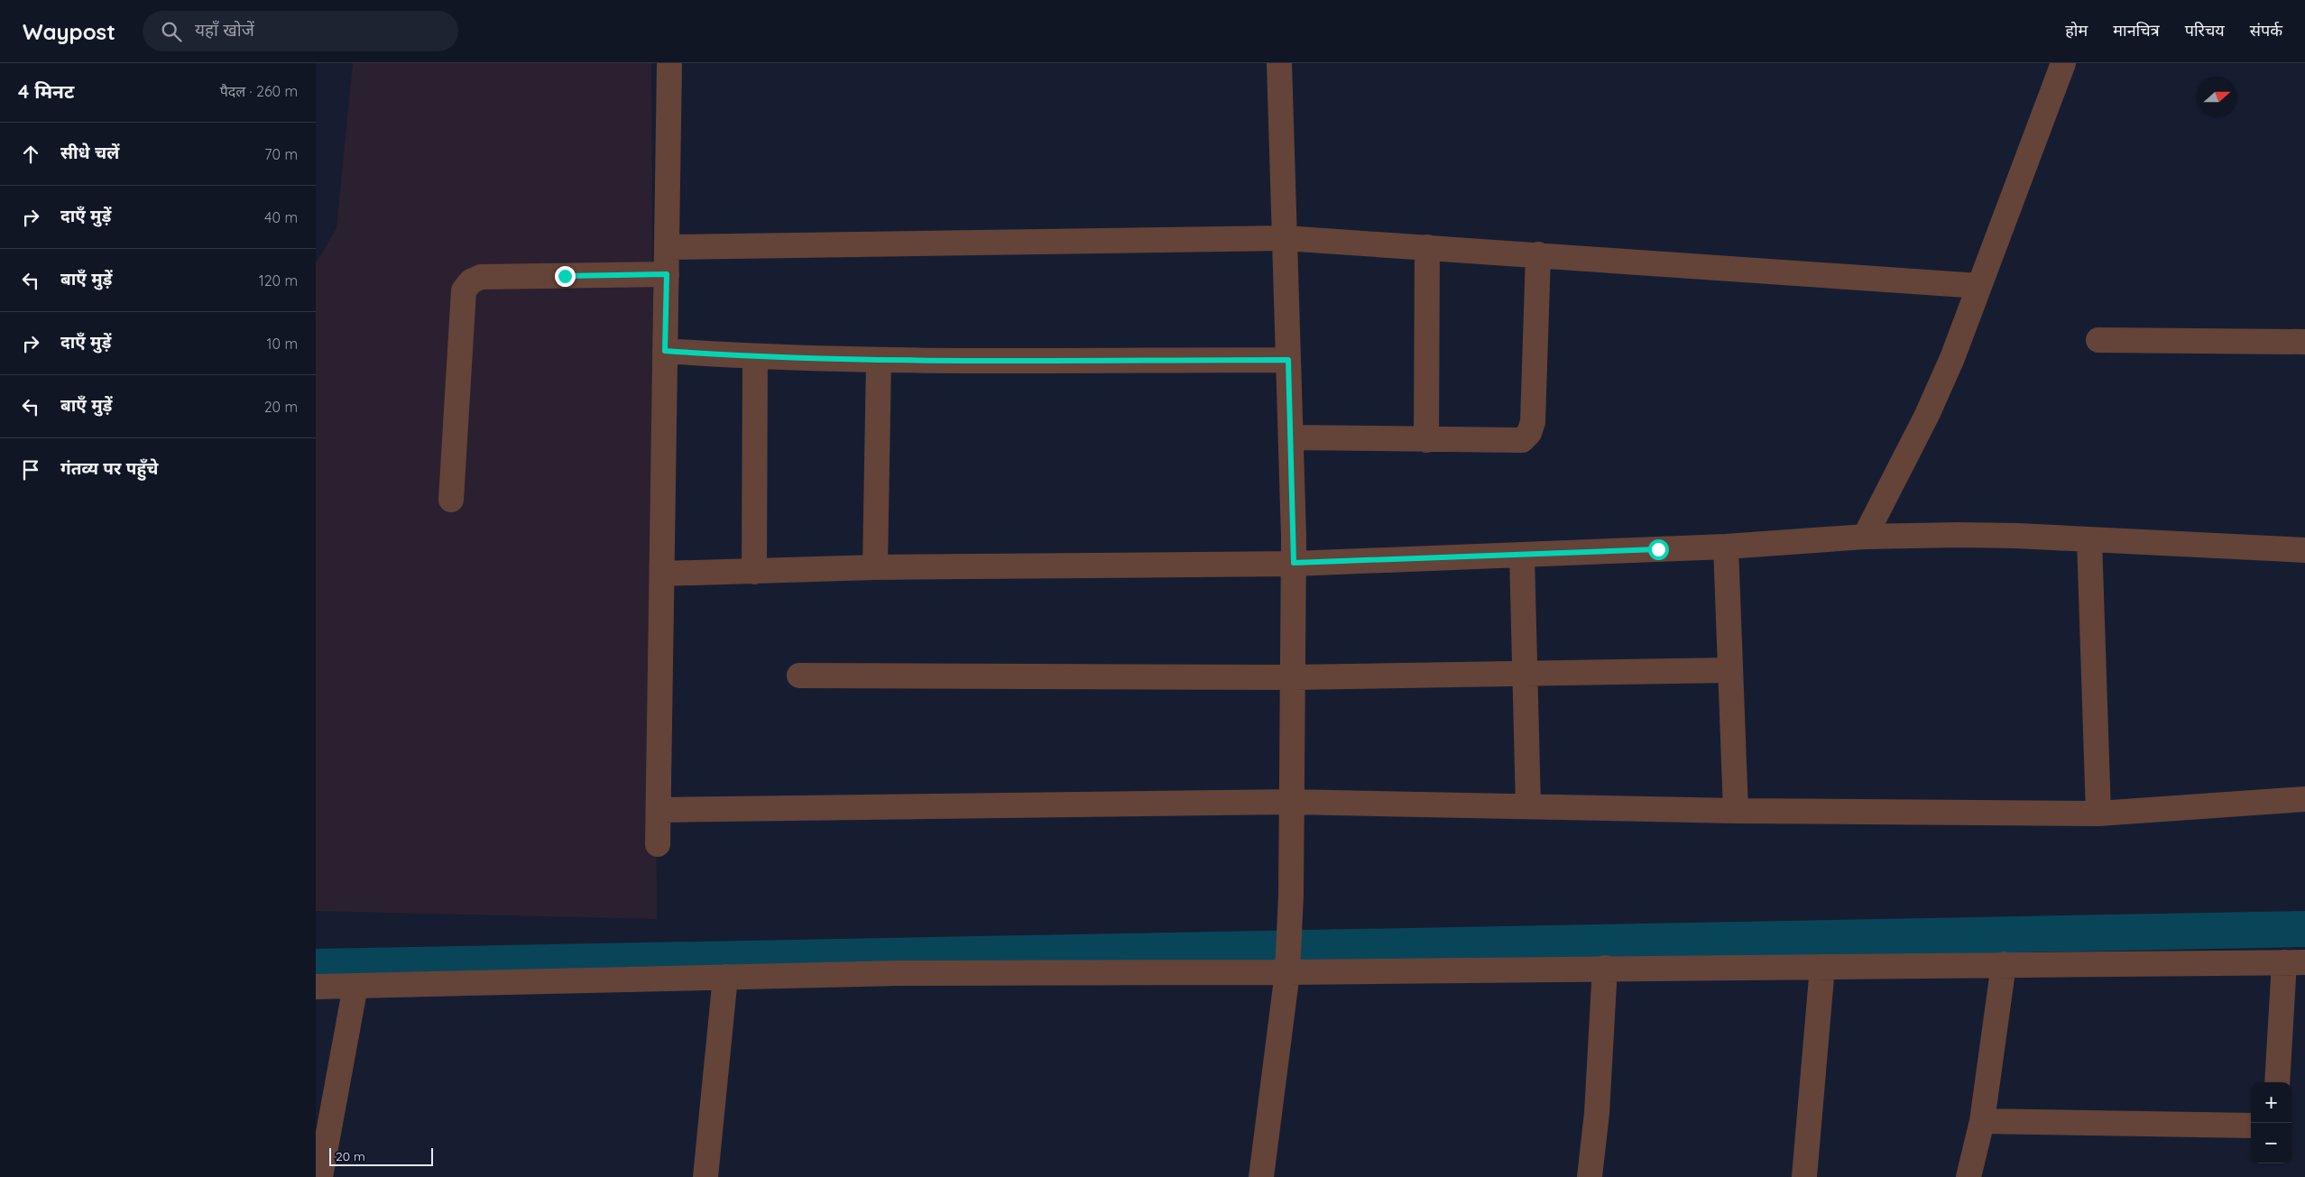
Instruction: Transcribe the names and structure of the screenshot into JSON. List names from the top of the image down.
{
  "scale_bar": "20 m",
  "north": "right",
  "page": {
    "header": "Waypost",
    "search": "यहाँ खोजें",
    "nav": [
      "होम",
      "मानचित्र",
      "परिचय",
      "संपर्क"
    ],
    "heading": ["4 मिनट", "पैदल · 260 m"],
    "list": [
      ["सीधे चलें", "70 m"],
      ["दाएँ मुड़ें", "40 m"],
      ["बाएँ मुड़ें", "120 m"],
      ["दाएँ मुड़ें", "10 m"],
      ["बाएँ मुड़ें", "20 m"],
      "गंतव्य पर पहुँचे"
    ],
    "map_buttons": ["+", "−"],
    "scale": "20 m"
  }
}
